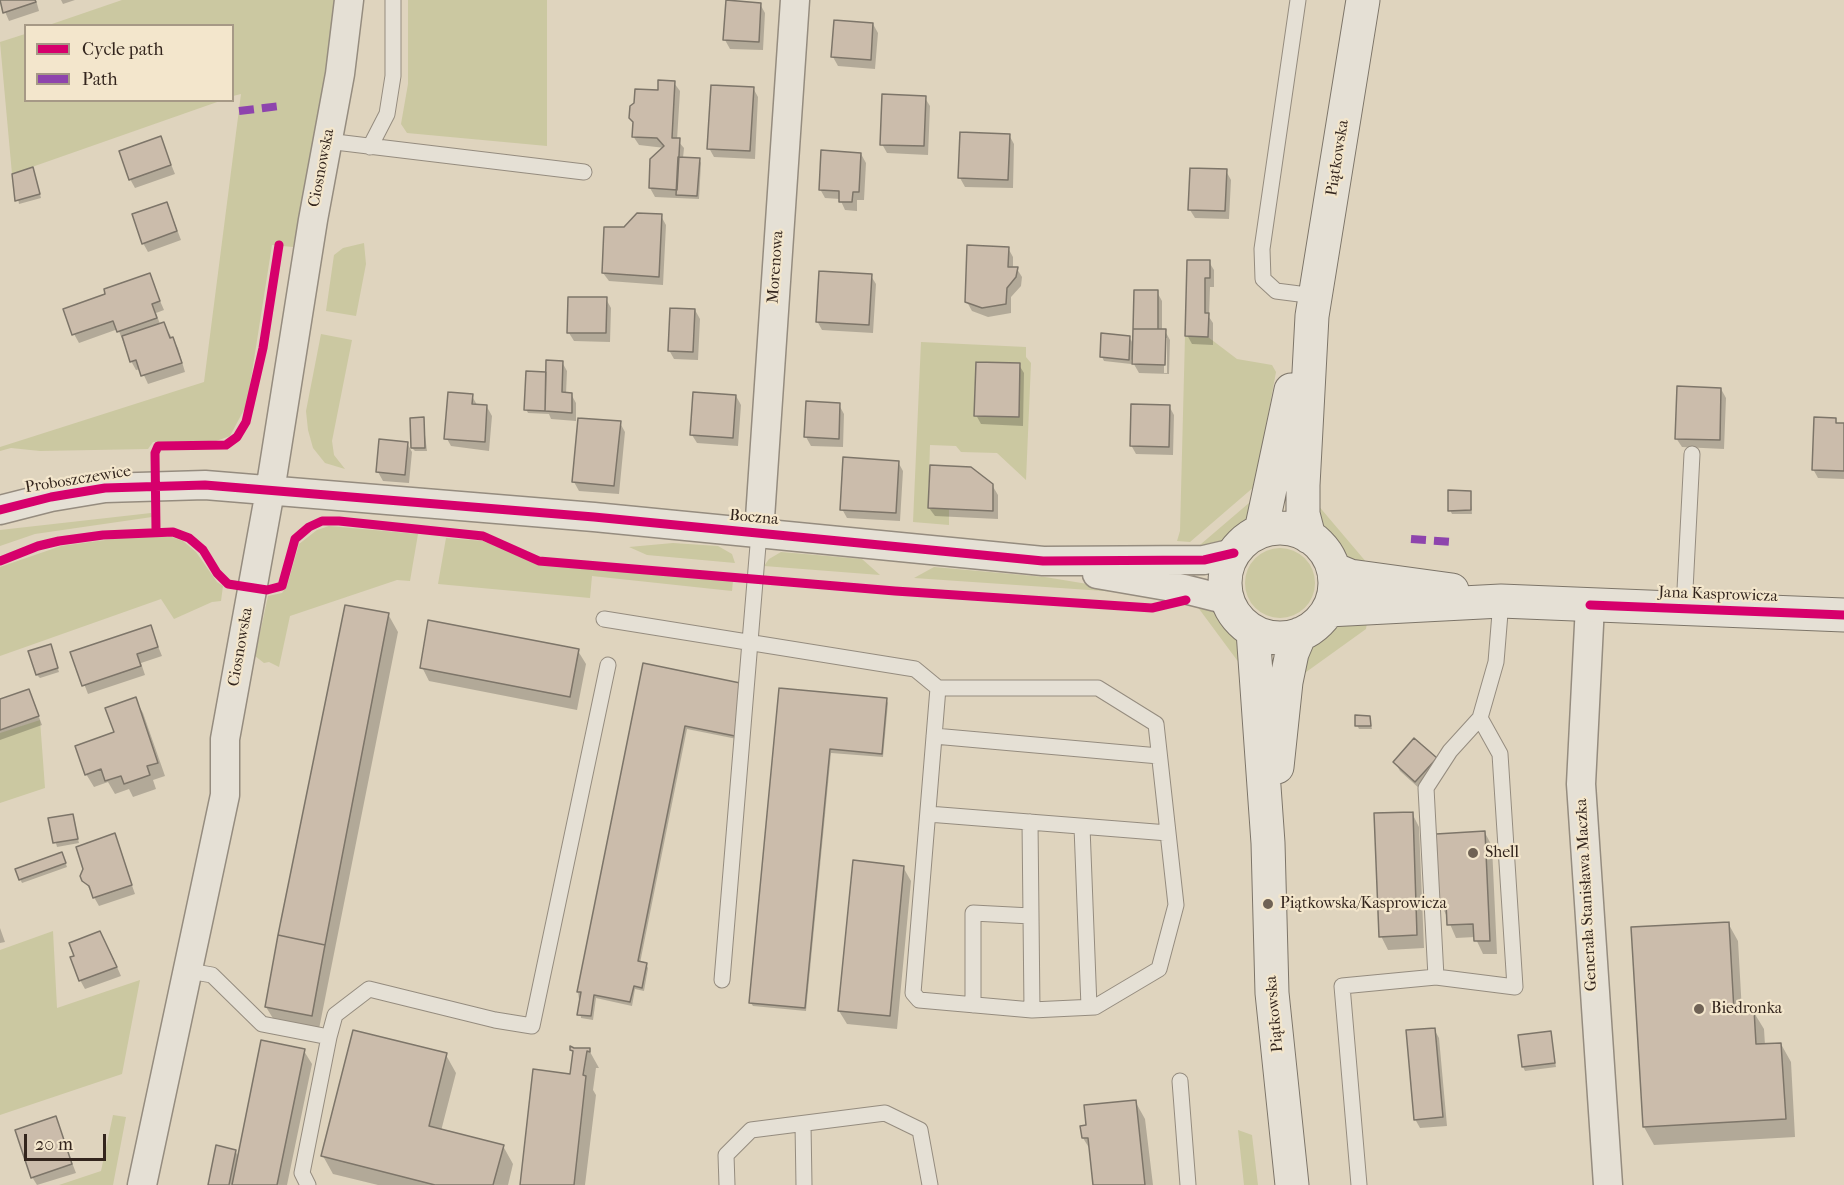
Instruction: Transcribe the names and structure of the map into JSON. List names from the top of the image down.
{
  "streets": {
    "main road": ["Piątkowska", "Jana Kasprowicza"],
    "street": [
      "Ciosnowska",
      "Morenowa",
      "Proboszczewice",
      "Boczna",
      "Generała Stanisława Maczka"
    ]
  },
  "crossings": [
    ["Piątkowska", "Boczna"],
    ["Piątkowska", "Jana Kasprowicza"],
    ["Ciosnowska", "Proboszczewice"],
    ["Ciosnowska", "Boczna"],
    ["Morenowa", "Boczna"],
    ["Proboszczewice", "Boczna"],
    ["Boczna", "Jana Kasprowicza"],
    ["Jana Kasprowicza", "Generała Stanisława Maczka"]
  ],
  "places": ["Shell", "Piątkowska/Kasprowicza", "Biedronka"],
  "legend": ["Cycle path", "Path"],
  "scale_bar": "20 m"
}
